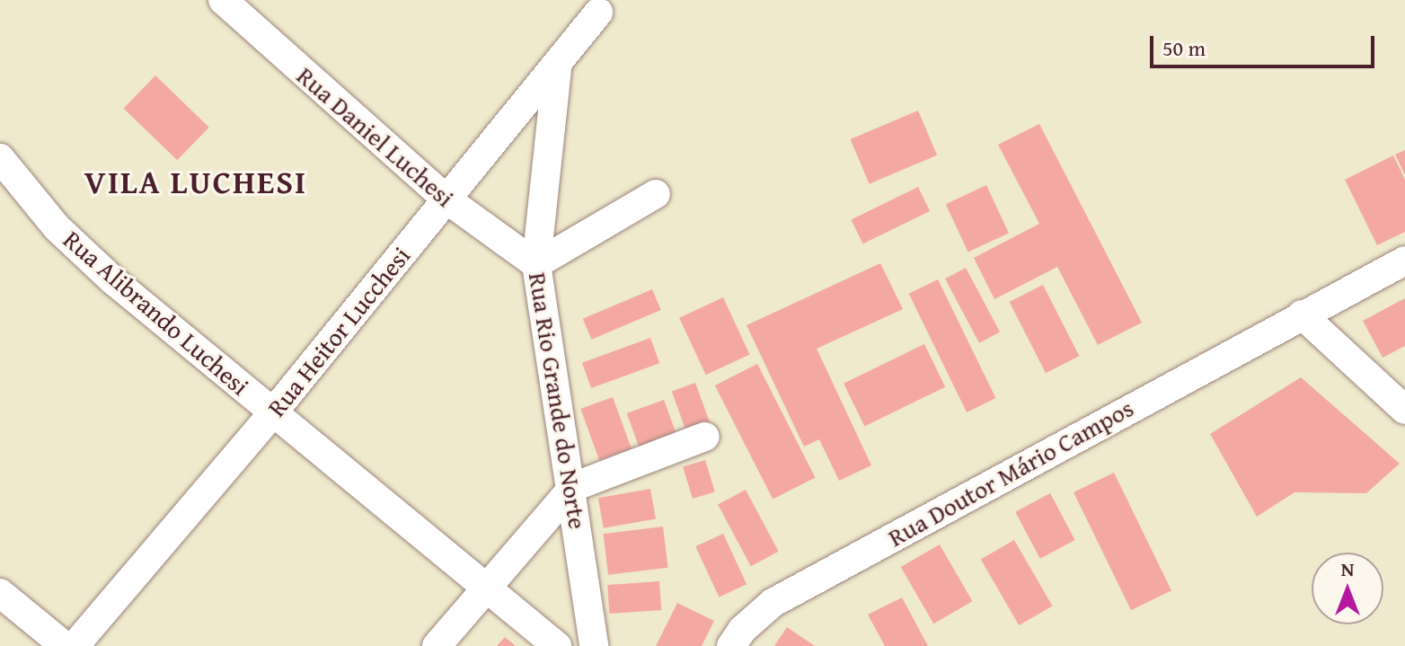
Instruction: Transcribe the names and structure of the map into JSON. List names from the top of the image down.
{
  "streets": {
    "street": [
      "Rua Daniel Luchesi",
      "Rua Alibrando Luchesi",
      "Rua Heitor Lucchesi",
      "Rua Rio Grande do Norte",
      "Rua Doutor Mário Campos"
    ]
  },
  "crossings": [
    ["Rua Daniel Luchesi", "Rua Heitor Lucchesi"],
    ["Rua Daniel Luchesi", "Rua Rio Grande do Norte"],
    ["Rua Alibrando Luchesi", "Rua Heitor Lucchesi"],
    ["Rua Heitor Lucchesi", "Rua Rio Grande do Norte"]
  ],
  "districts": ["VILA LUCHESI"],
  "scale_bar": "50 m",
  "north": "top"
}
